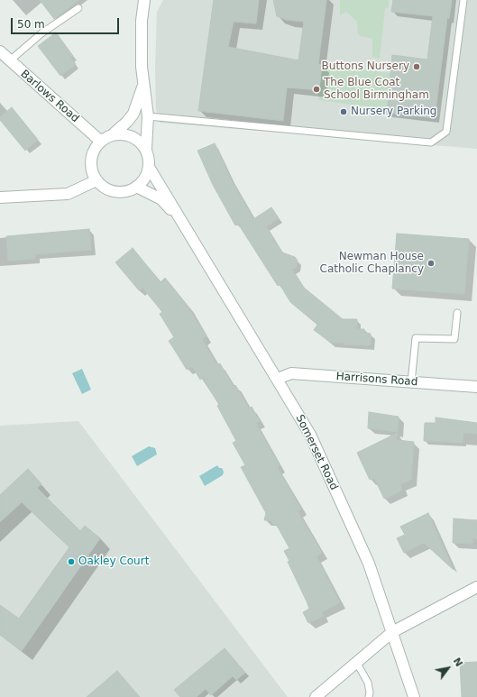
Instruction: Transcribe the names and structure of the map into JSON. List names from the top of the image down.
{
  "streets": {
    "street": ["Barlows Road", "Harrisons Road", "Somerset Road"]
  },
  "crossings": [
    ["Barlows Road", "Somerset Road"],
    ["Harrisons Road", "Somerset Road"]
  ],
  "places": [
    "Buttons Nursery",
    "The Blue Coat School Birmingham",
    "Nursery Parking",
    "Newman House Catholic Chaplancy",
    "Oakley Court"
  ],
  "scale_bar": "50 m",
  "north": "top right"
}
